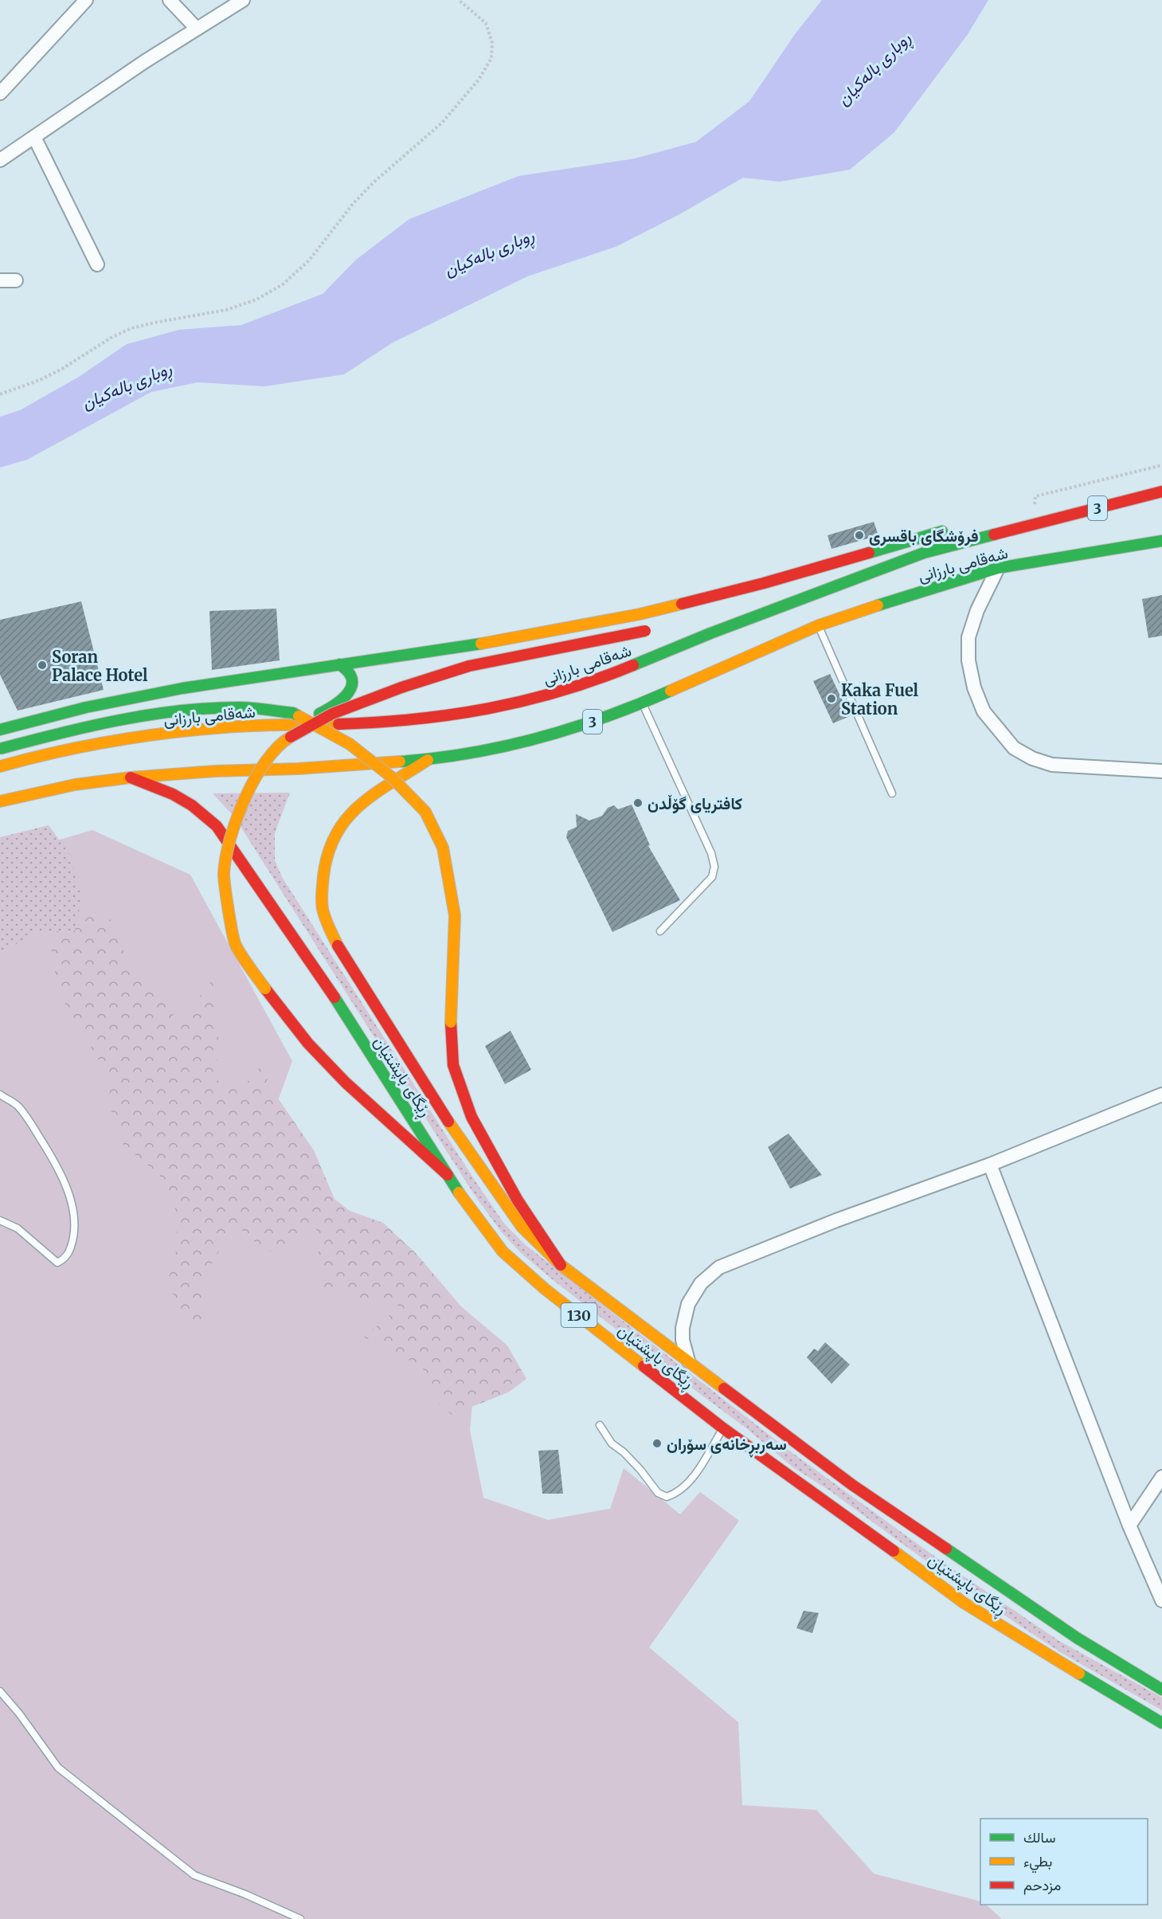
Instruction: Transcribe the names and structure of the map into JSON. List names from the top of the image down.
{
  "streets": {
    "main road": [
      "3",
      "شەقامی بارزانی",
      "ڕێگای باپشتیان",
      "130"
    ]
  },
  "crossings": [
    ["شەقامی بارزانی", "ڕێگای باپشتیان"]
  ],
  "water": ["ڕوباری بالەکیان"],
  "places": [
    "فرۆشگای باقسری",
    "Soran Palace Hotel",
    "Kaka Fuel Station",
    "کافتریای گۆڵدن",
    "سەربڕخانەی سۆران"
  ],
  "legend": ["سالك", "بطيء", "مزدحم"]
}
